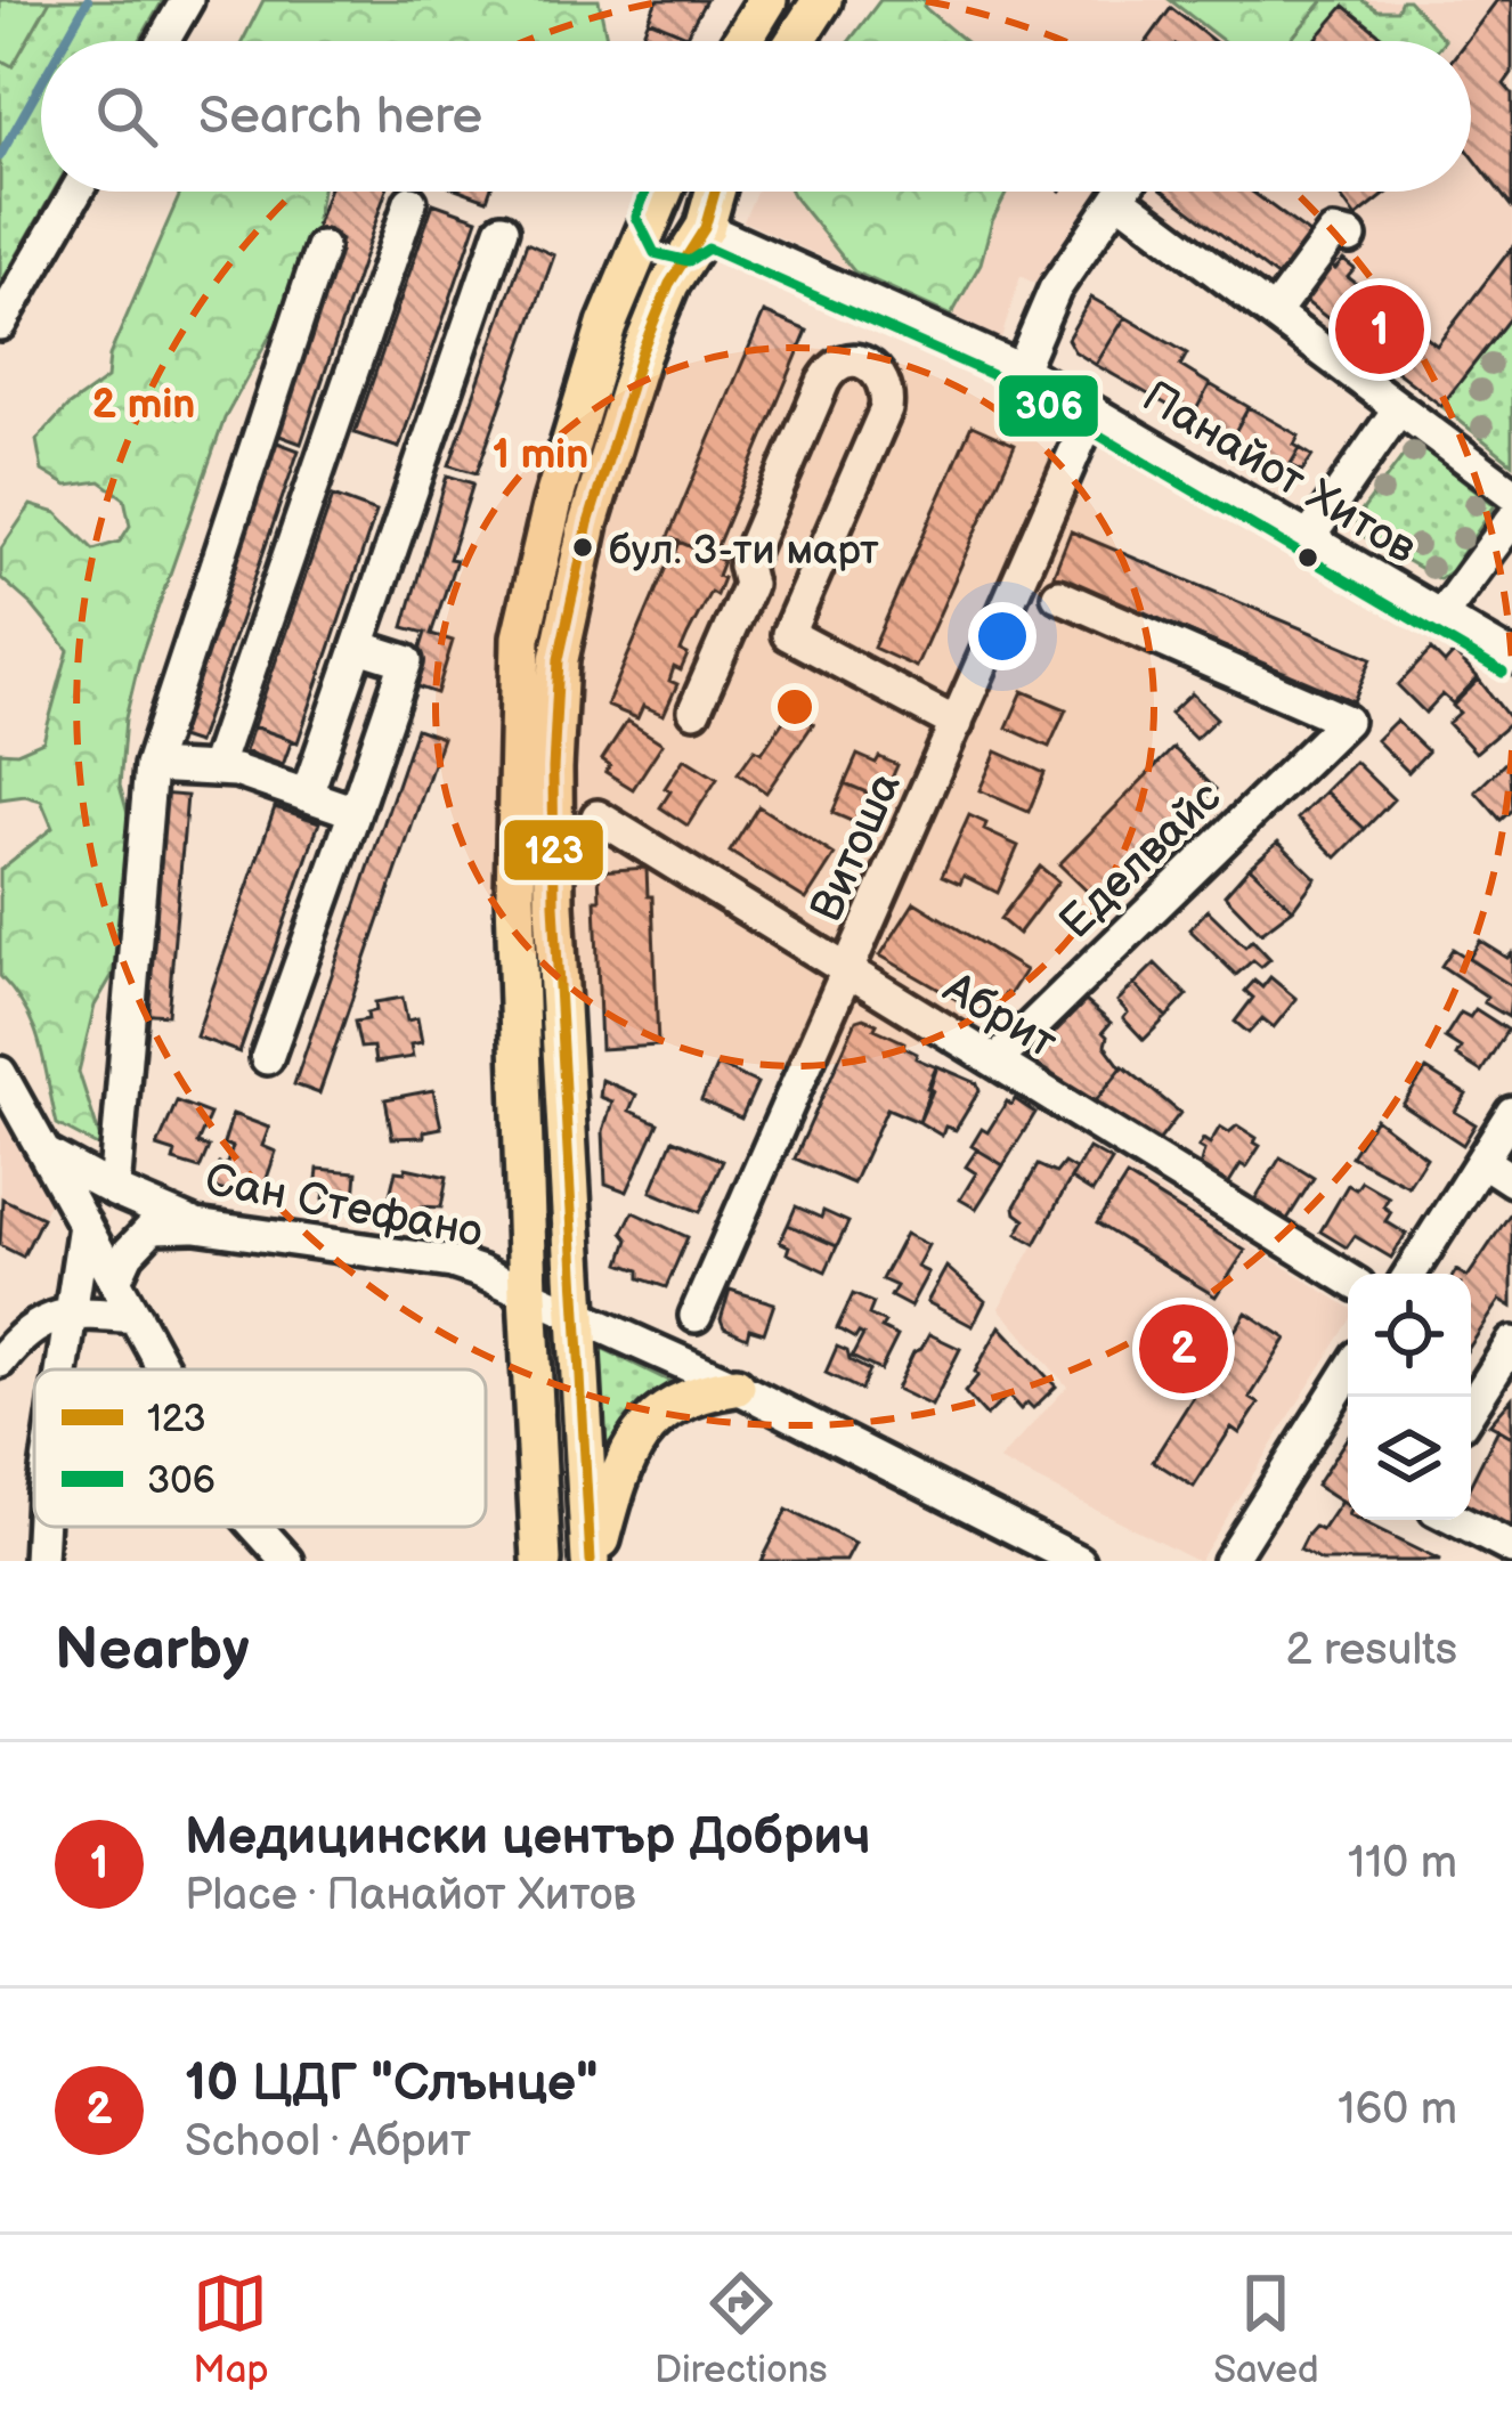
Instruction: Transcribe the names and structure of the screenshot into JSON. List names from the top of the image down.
{
  "streets": {
    "street": [
      "Панайот Хитов",
      "Витоша",
      "Еделвайс",
      "Абрит",
      "Сан Стефано"
    ]
  },
  "crossings": [
    ["Панайот Хитов", "Витоша"],
    ["Витоша", "Абрит"],
    ["Еделвайс", "Абрит"]
  ],
  "places": ["бул. 3-ти март"],
  "lines": ["transit line 123", "transit line 306"],
  "legend": ["123", "306"],
  "page": {
    "search": "Search here",
    "pins": ["1", "2"],
    "heading": ["Nearby", "2 results"],
    "list": [
      {
        "mark": "1",
        "name": "Медицински център Добрич",
        "note": "Place · Панайот Хитов",
        "value": "110 m"
      },
      {
        "mark": "2",
        "name": "10 ЦДГ \"Слънце\"",
        "note": "School · Абрит",
        "value": "160 m"
      }
    ],
    "nav": ["Map", "Directions", "Saved"]
  },
  "rings": ["2 min", "1 min"]
}
